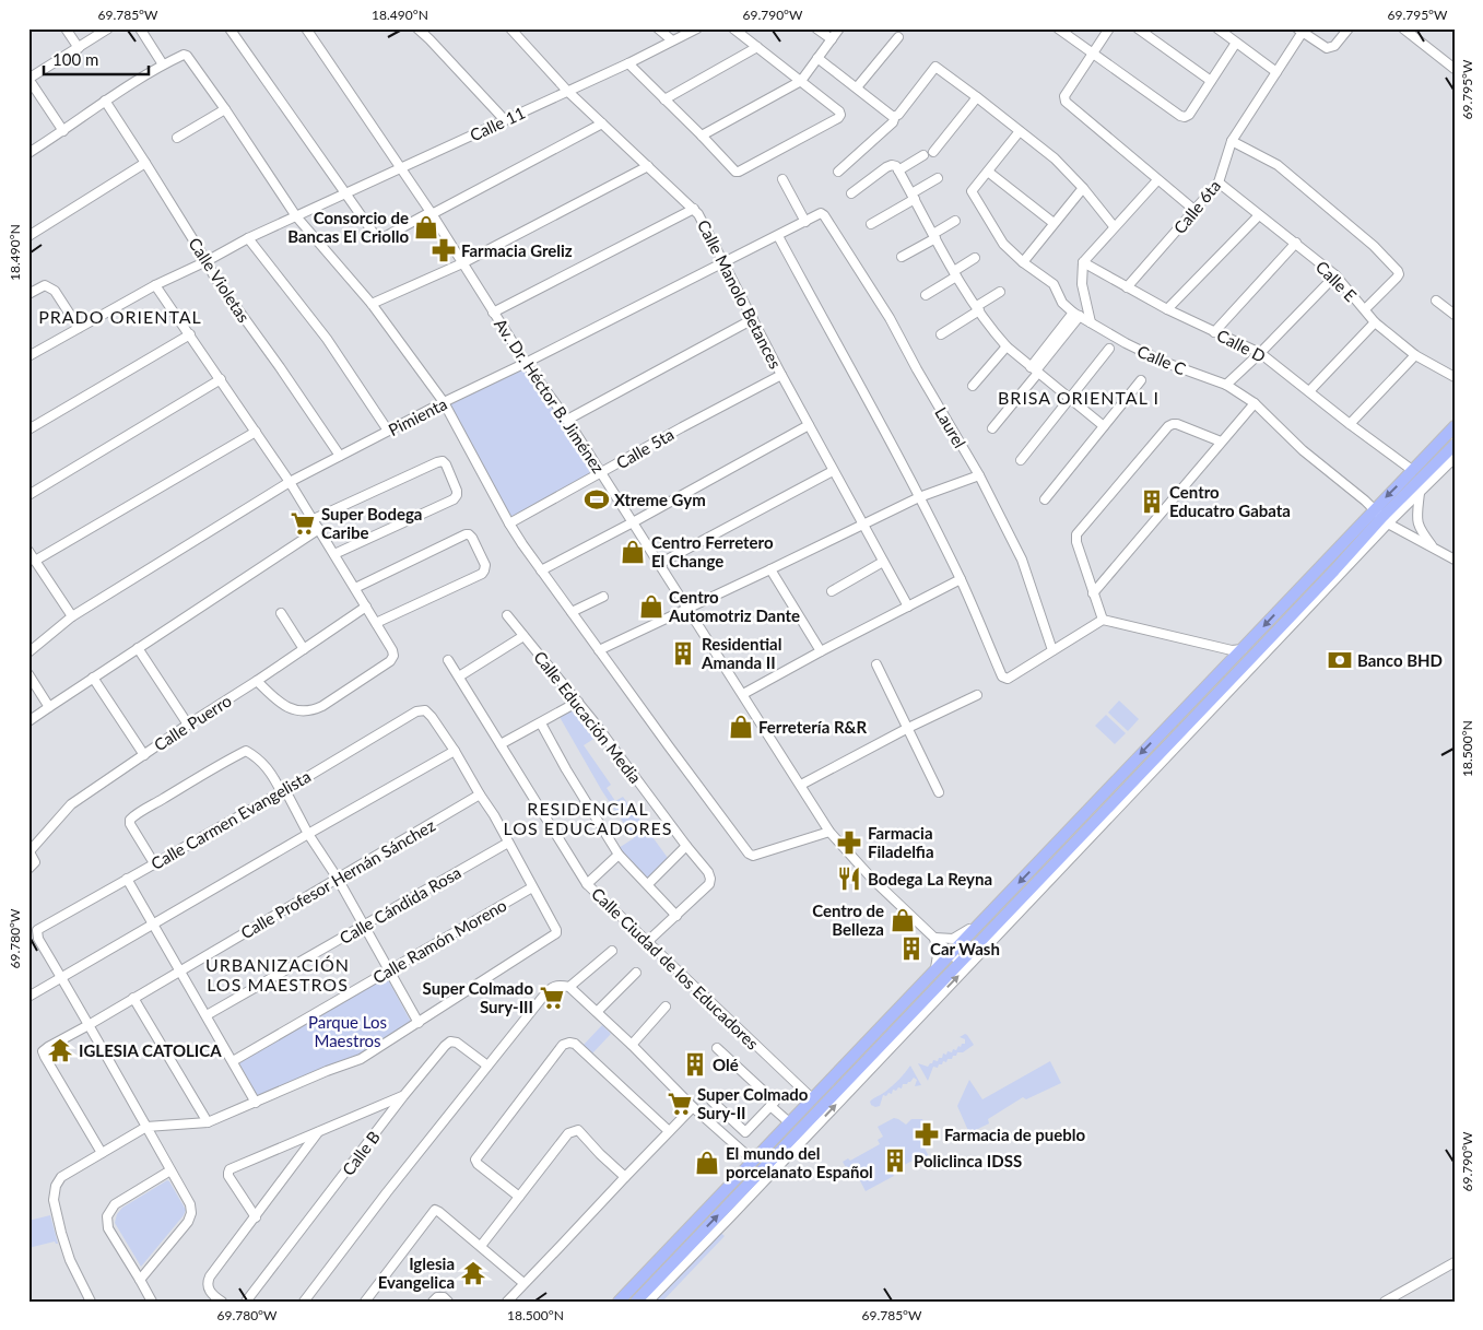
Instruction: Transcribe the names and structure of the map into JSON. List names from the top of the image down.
{
  "streets": {
    "street": [
      "Calle 11",
      "Calle 6ta",
      "Calle Violetas",
      "Calle E",
      "Calle Manolo Betances",
      "Calle D",
      "Calle C",
      "Av. Dr. Héctor B. Jiménez",
      "Pimienta",
      "Laurel",
      "Calle 5ta",
      "Calle Educación Media",
      "Calle Puerro",
      "Calle Carmen Evangelista",
      "Calle Profesor Hernán Sánchez",
      "Calle Cándida Rosa",
      "Calle Ramón Moreno",
      "Calle Ciudad de los Educadores",
      "Calle B"
    ]
  },
  "crossings": [
    ["Calle 11", "Calle Violetas"],
    ["Calle 11", "Calle Manolo Betances"],
    ["Calle 11", "Av. Dr. Héctor B. Jiménez"],
    ["Calle 6ta", "Calle E"],
    ["Calle 6ta", "Calle D"],
    ["Calle Violetas", "Pimienta"],
    ["Calle Manolo Betances", "Pimienta"],
    ["Calle Manolo Betances", "Calle 5ta"],
    ["Av. Dr. Héctor B. Jiménez", "Pimienta"],
    ["Av. Dr. Héctor B. Jiménez", "Calle 5ta"],
    ["Pimienta", "Laurel"],
    ["Calle Educación Media", "Calle Ciudad de los Educadores"]
  ],
  "districts": [
    "PRADO ORIENTAL",
    "BRISA ORIENTAL I",
    "RESIDENCIAL LOS EDUCADORES",
    "URBANIZACIÓN LOS MAESTROS"
  ],
  "parks": ["Parque Los Maestros"],
  "places": {
    "shop": [
      "Consorcio de Bancas El Criollo",
      "Centro Ferretero El Change",
      "Centro Automotriz Dante",
      "Ferretería R&R",
      "Centro de Belleza",
      "El mundo del porcelanato Español"
    ],
    "pharmacy": ["Farmacia Greliz", "Farmacia Filadelfia", "Farmacia de pueblo"],
    "sports": ["Xtreme Gym"],
    "building": [
      "Centro Educatro Gabata",
      "Residential Amanda II",
      "Car Wash",
      "Olé",
      "Policlinca IDSS"
    ],
    "supermarket": ["Super Bodega Caribe", "Super Colmado Sury-III", "Super Colmado Sury-II"],
    "bank": ["Banco BHD"],
    "restaurant": ["Bodega La Reyna"],
    "temple": ["IGLESIA CATOLICA", "Iglesia Evangelica"]
  },
  "scale_bar": "100 m",
  "coordinates": [
    "69.785°W",
    "18.490°N",
    "69.790°W",
    "69.795°W",
    "18.500°N",
    "69.780°W"
  ]
}
